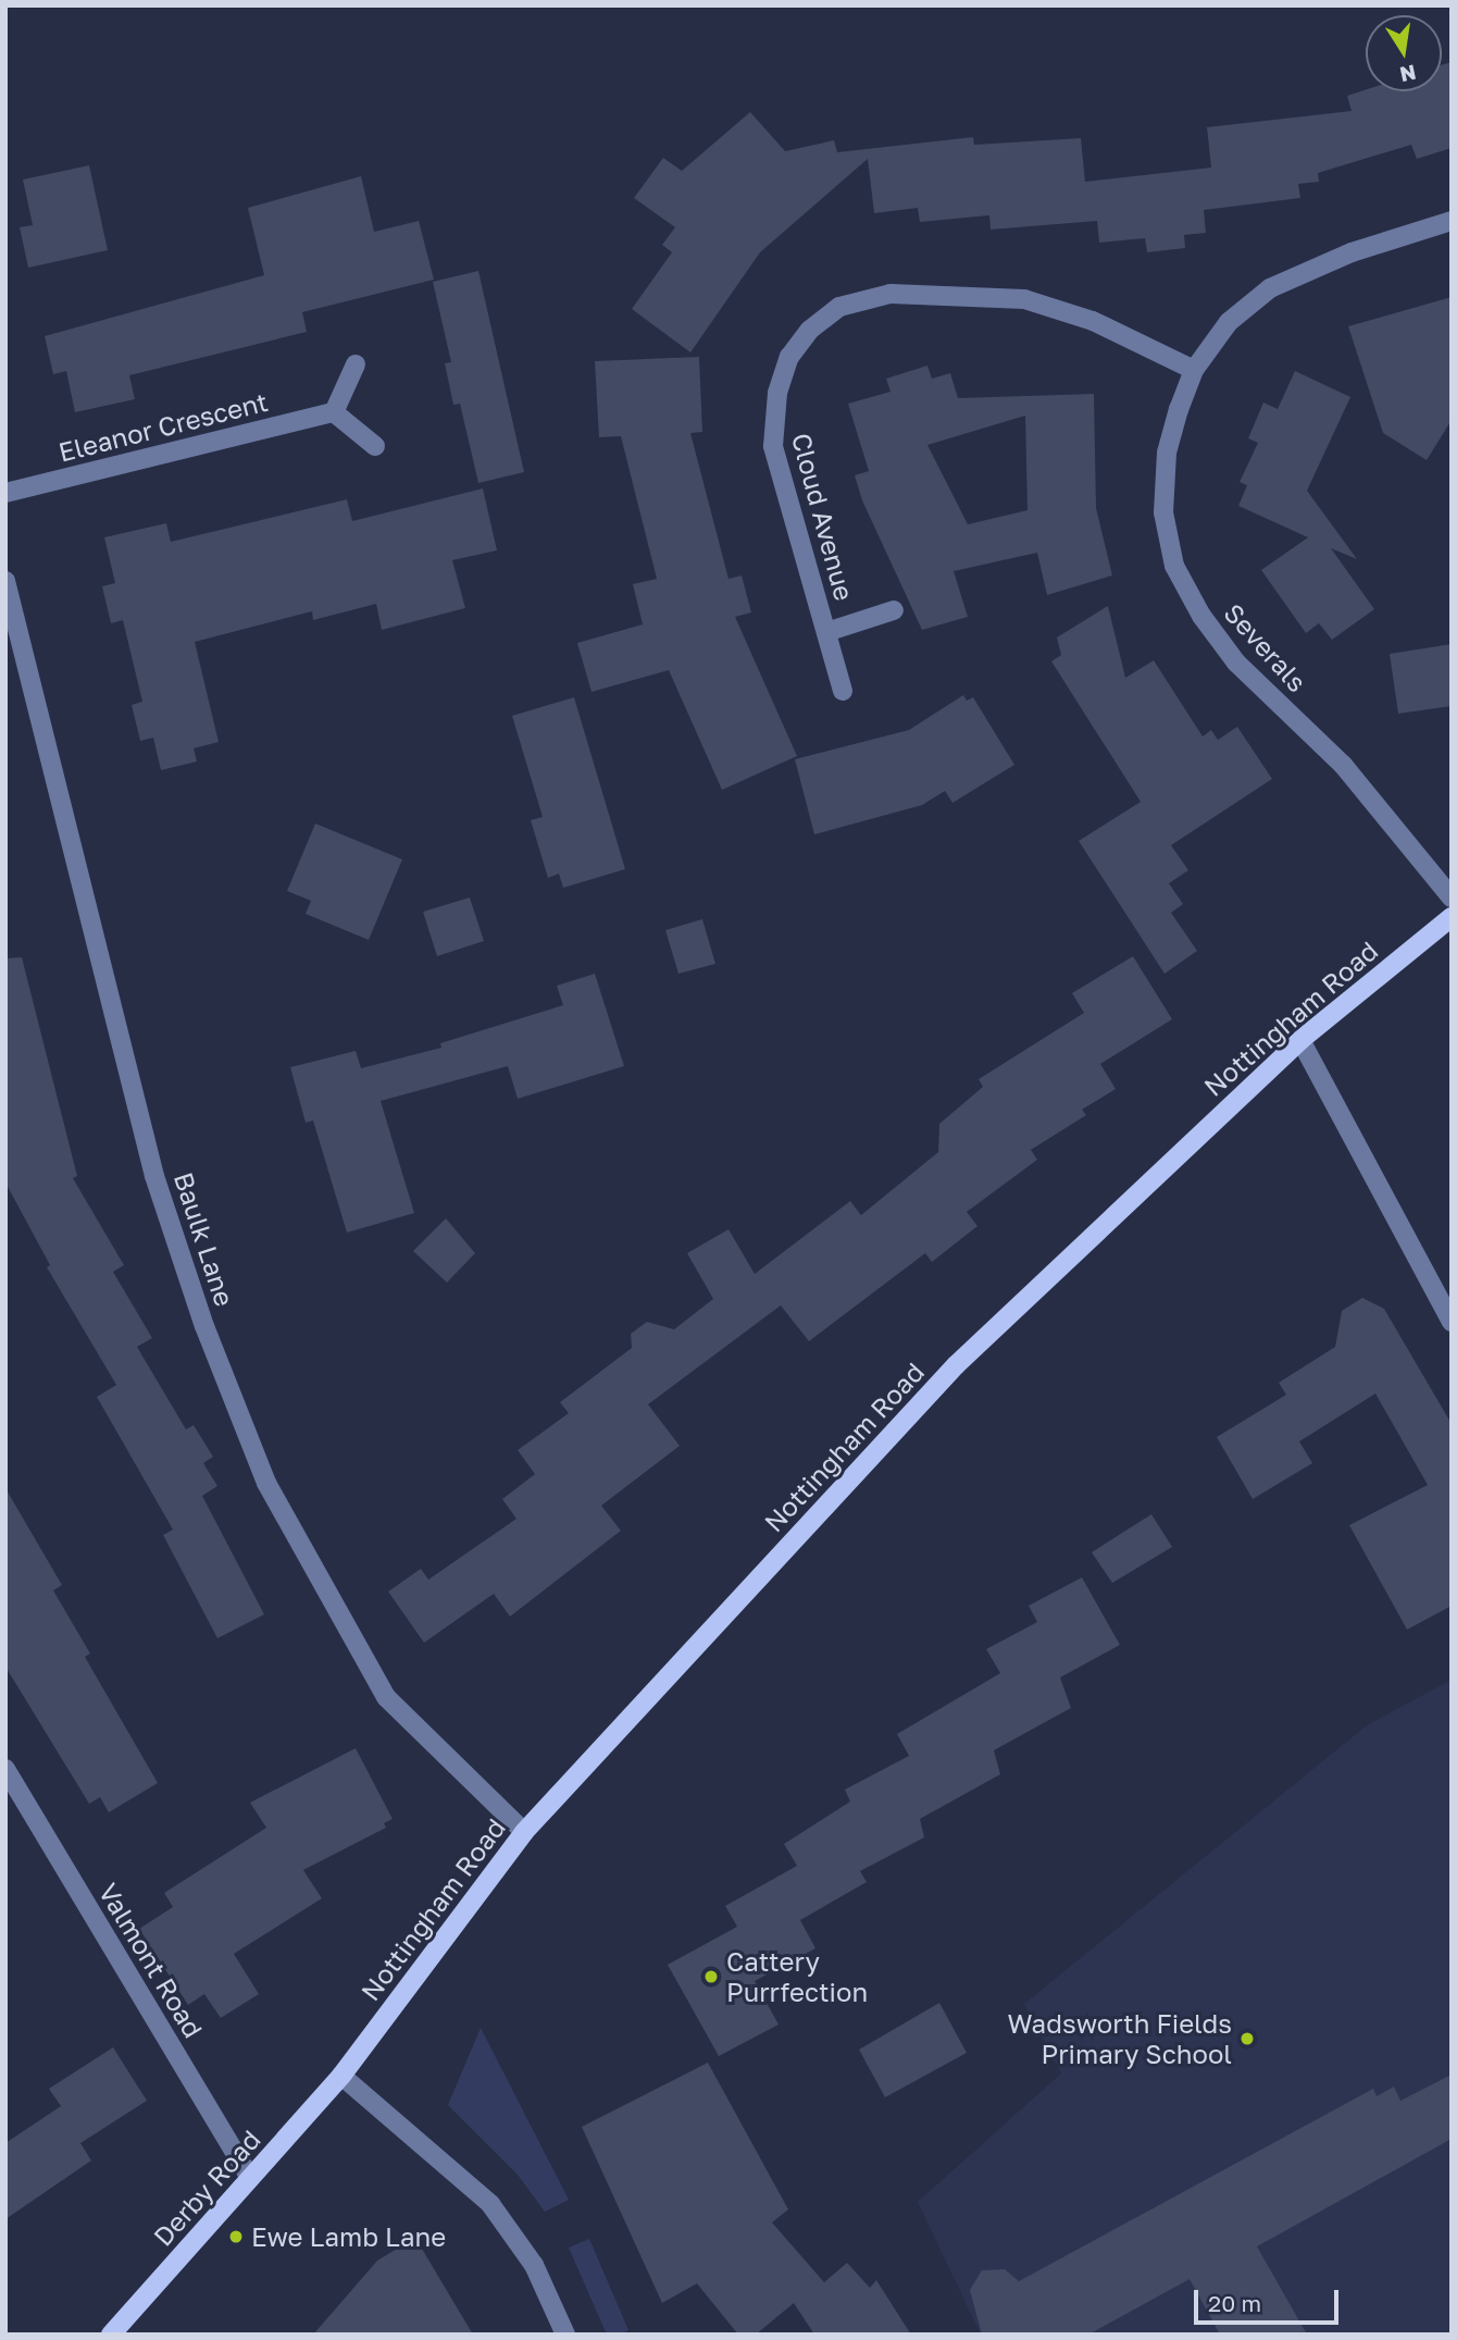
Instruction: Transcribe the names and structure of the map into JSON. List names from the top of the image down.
{
  "streets": {
    "main road": ["Nottingham Road", "Derby Road"],
    "street": [
      "Eleanor Crescent",
      "Cloud Avenue",
      "Severals",
      "Baulk Lane",
      "Valmont Road"
    ]
  },
  "crossings": [
    ["Cloud Avenue", "Severals"],
    ["Nottingham Road", "Baulk Lane"],
    ["Nottingham Road", "Derby Road"],
    ["Valmont Road", "Derby Road"]
  ],
  "places": ["Cattery Purrfection", "Wadsworth Fields Primary School", "Ewe Lamb Lane"],
  "scale_bar": "20 m",
  "north": "bottom"
}
